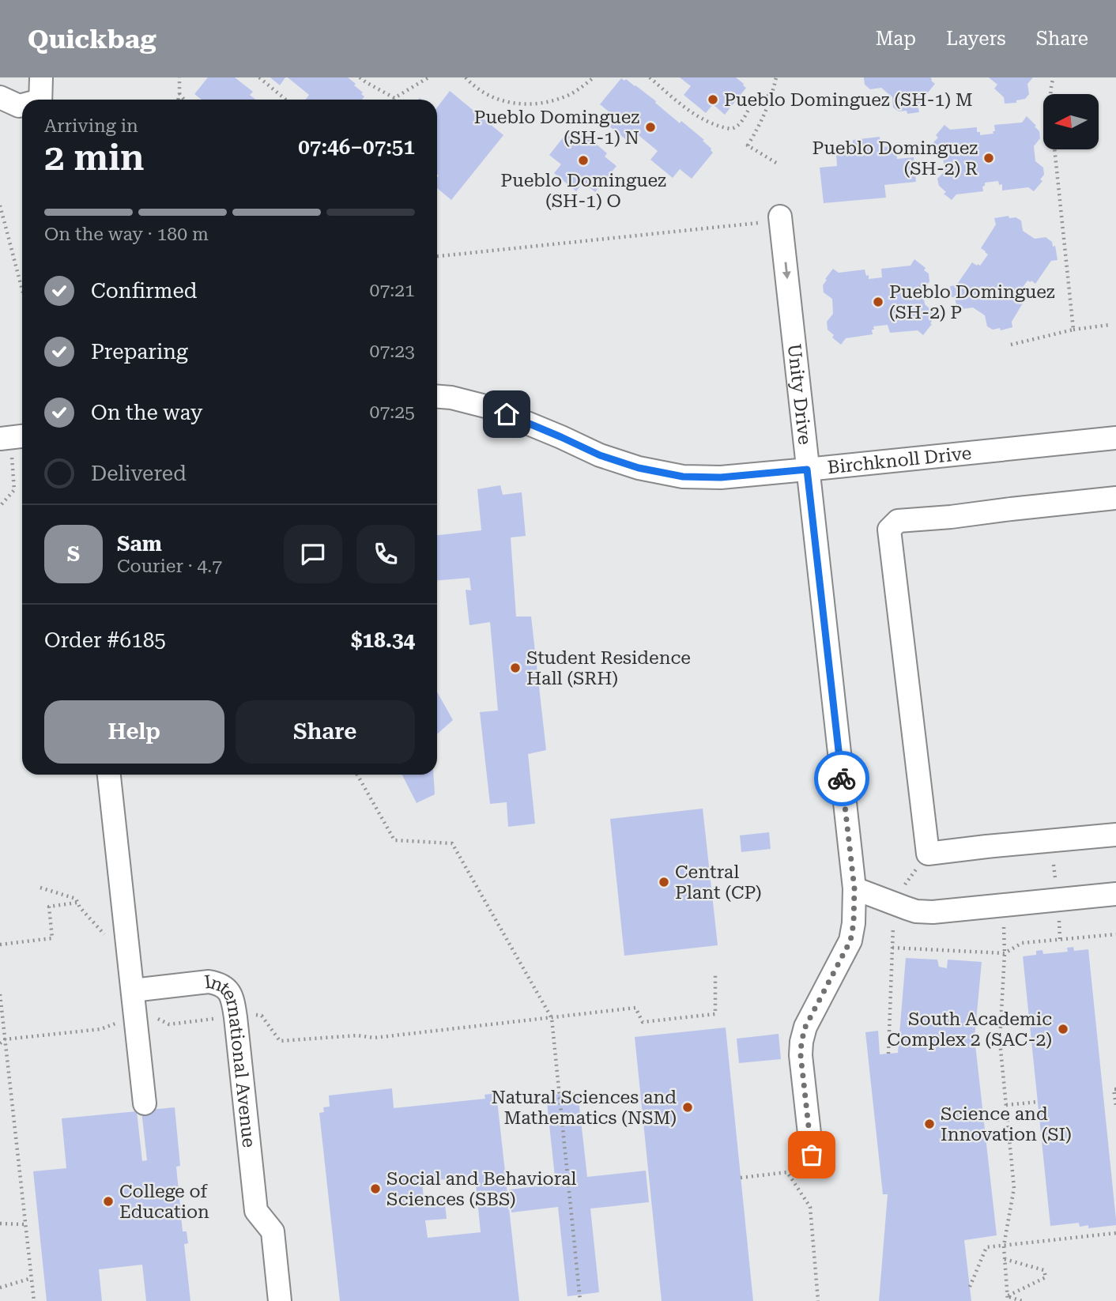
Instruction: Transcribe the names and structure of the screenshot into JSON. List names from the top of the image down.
{
  "streets": {
    "street": ["Unity Drive", "Birchknoll Drive", "International Avenue"]
  },
  "crossings": [
    ["Unity Drive", "Birchknoll Drive"]
  ],
  "places": [
    "Pueblo Dominguez (SH-1) M",
    "Pueblo Dominguez (SH-1) N",
    "Pueblo Dominguez (SH-2) R",
    "Pueblo Dominguez (SH-1) O",
    "Pueblo Dominguez (SH-2) P",
    "Student Residence Hall (SRH)",
    "Central Plant (CP)",
    "South Academic Complex 2 (SAC-2)",
    "Natural Sciences and Mathematics (NSM)",
    "Science and Innovation (SI)",
    "Social and Behavioral Sciences (SBS)",
    "College of Education"
  ],
  "north": "left",
  "page": {
    "header": "Quickbag",
    "nav": ["Map", "Layers", "Share"],
    "heading": ["2 min", "Arriving in", "07:46–07:51"],
    "panel": [
      "Sam",
      "Courier · 4.7",
      "Order #6185",
      "$18.34"
    ],
    "bar": "On the way · 180 m",
    "list": [
      ["Confirmed", "07:21"],
      ["Preparing", "07:23"],
      ["On the way", "07:25"],
      "Delivered"
    ],
    "round": "S",
    "buttons": ["Help", "Share"]
  }
}
